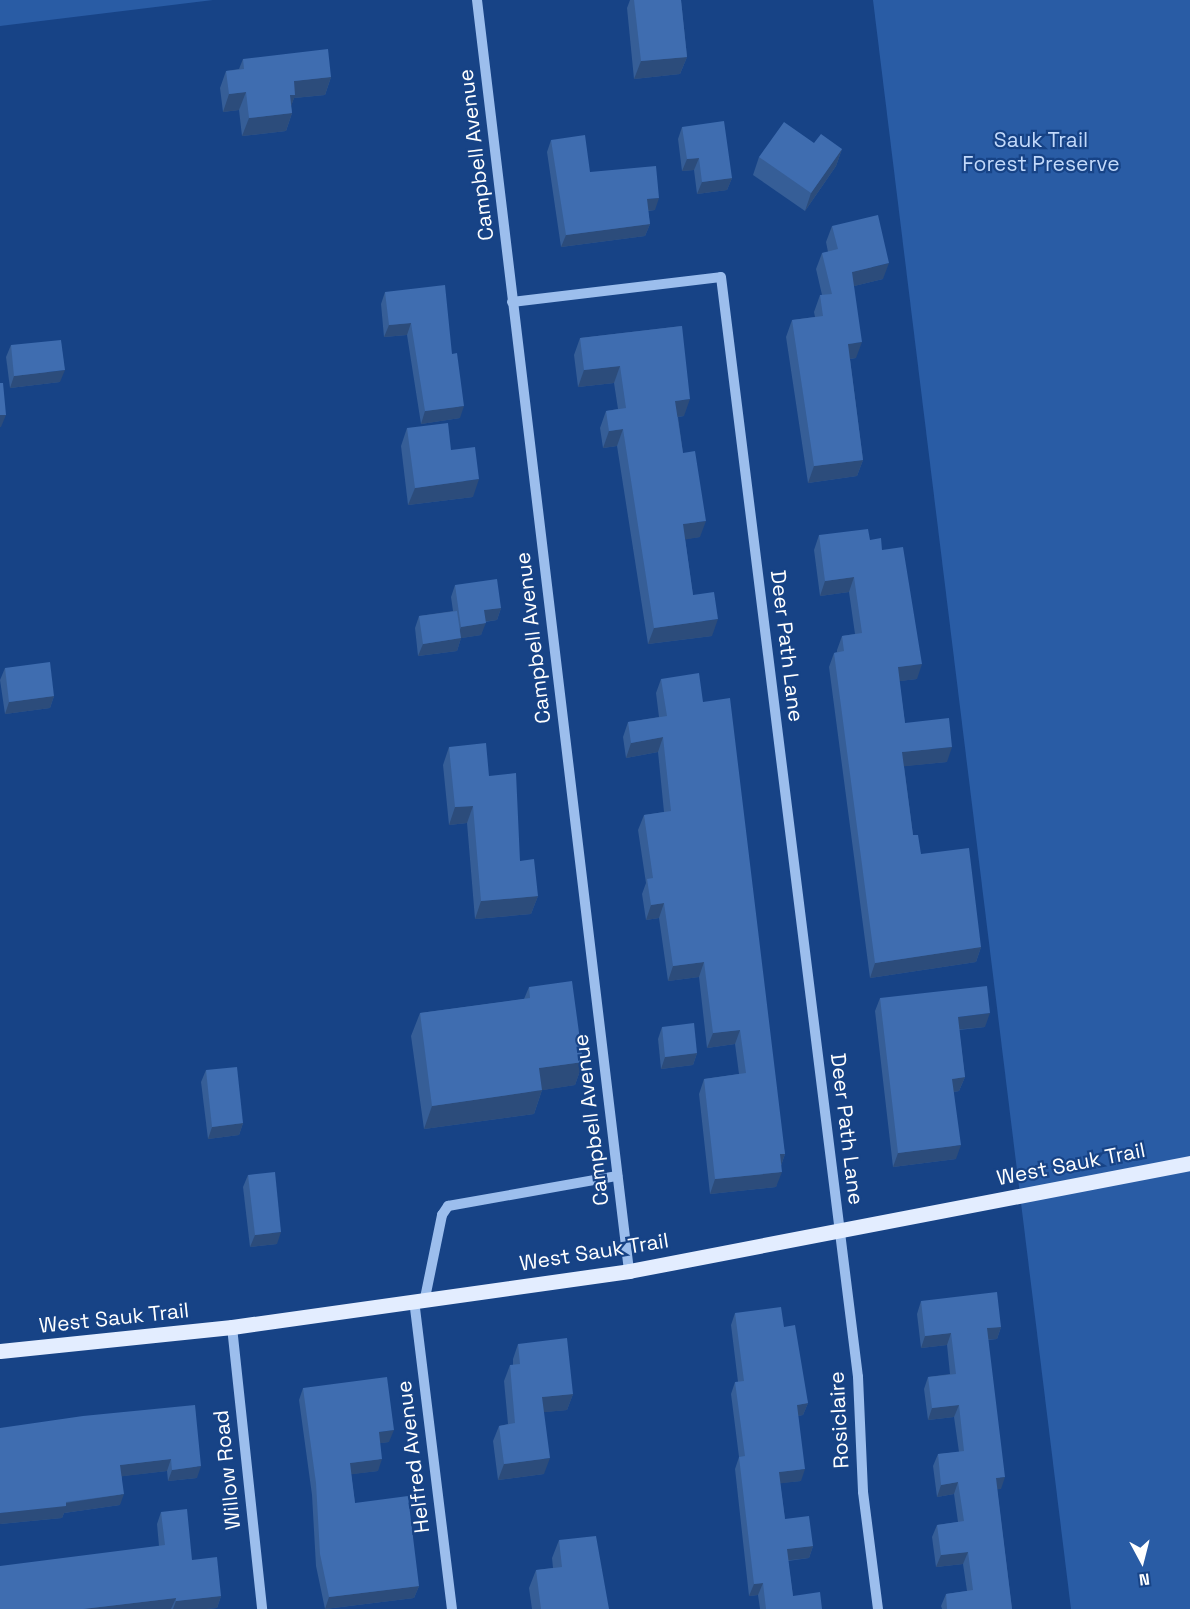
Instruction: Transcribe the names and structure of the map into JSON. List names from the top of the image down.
{
  "streets": {
    "main road": ["West Sauk Trail"],
    "street": [
      "Campbell Avenue",
      "Deer Path Lane",
      "Rosiclaire",
      "Helfred Avenue",
      "Willow Road"
    ]
  },
  "crossings": [
    ["Campbell Avenue", "Deer Path Lane"],
    ["Campbell Avenue", "West Sauk Trail"],
    ["Campbell Avenue", "Helfred Avenue"],
    ["Deer Path Lane", "West Sauk Trail"],
    ["Deer Path Lane", "Rosiclaire"],
    ["West Sauk Trail", "Rosiclaire"],
    ["West Sauk Trail", "Helfred Avenue"],
    ["West Sauk Trail", "Willow Road"]
  ],
  "parks": ["Sauk Trail Forest Preserve"],
  "north": "bottom"
}
